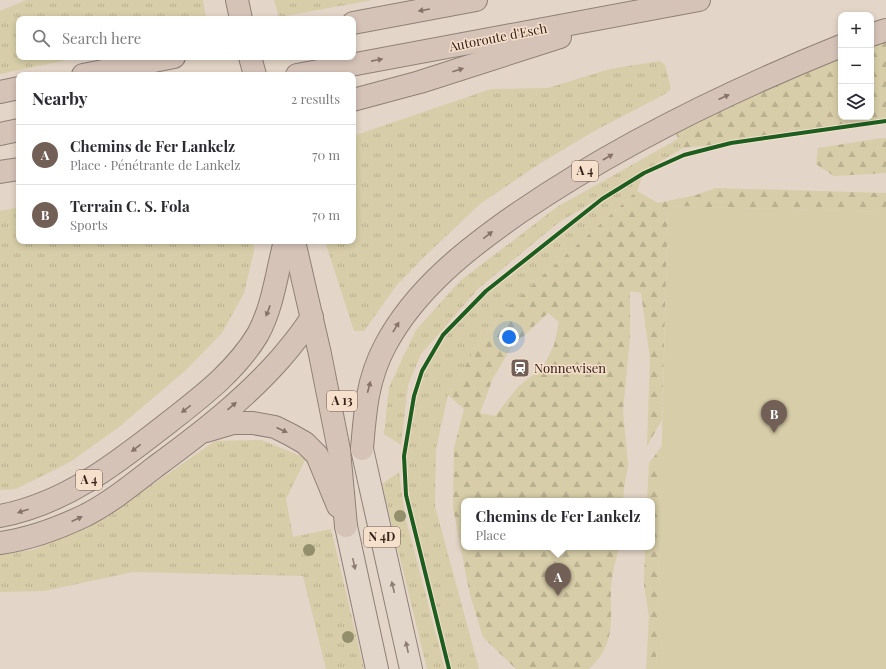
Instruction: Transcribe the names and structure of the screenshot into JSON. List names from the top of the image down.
{
  "streets": {
    "highway": ["Autoroute d'Esch", "A 4", "A 13"],
    "main road": ["N 4D"]
  },
  "crossings": [
    ["A 4", "A 13"],
    ["A 4", "N 4D"],
    ["A 13", "N 4D"]
  ],
  "places": {
    "station": ["Nonnewisen"]
  },
  "page": {
    "map_buttons": ["+", "−"],
    "search": "Search here",
    "heading": ["Nearby", "2 results"],
    "list": [
      {
        "mark": "A",
        "name": "Chemins de Fer Lankelz",
        "note": "Place · Pénétrante de Lankelz",
        "value": "70 m"
      },
      {
        "mark": "B",
        "name": "Terrain C. S. Fola",
        "note": "Sports",
        "value": "70 m"
      }
    ],
    "pins": ["B", "A"],
    "popup": ["Chemins de Fer Lankelz", "Place"]
  }
}
